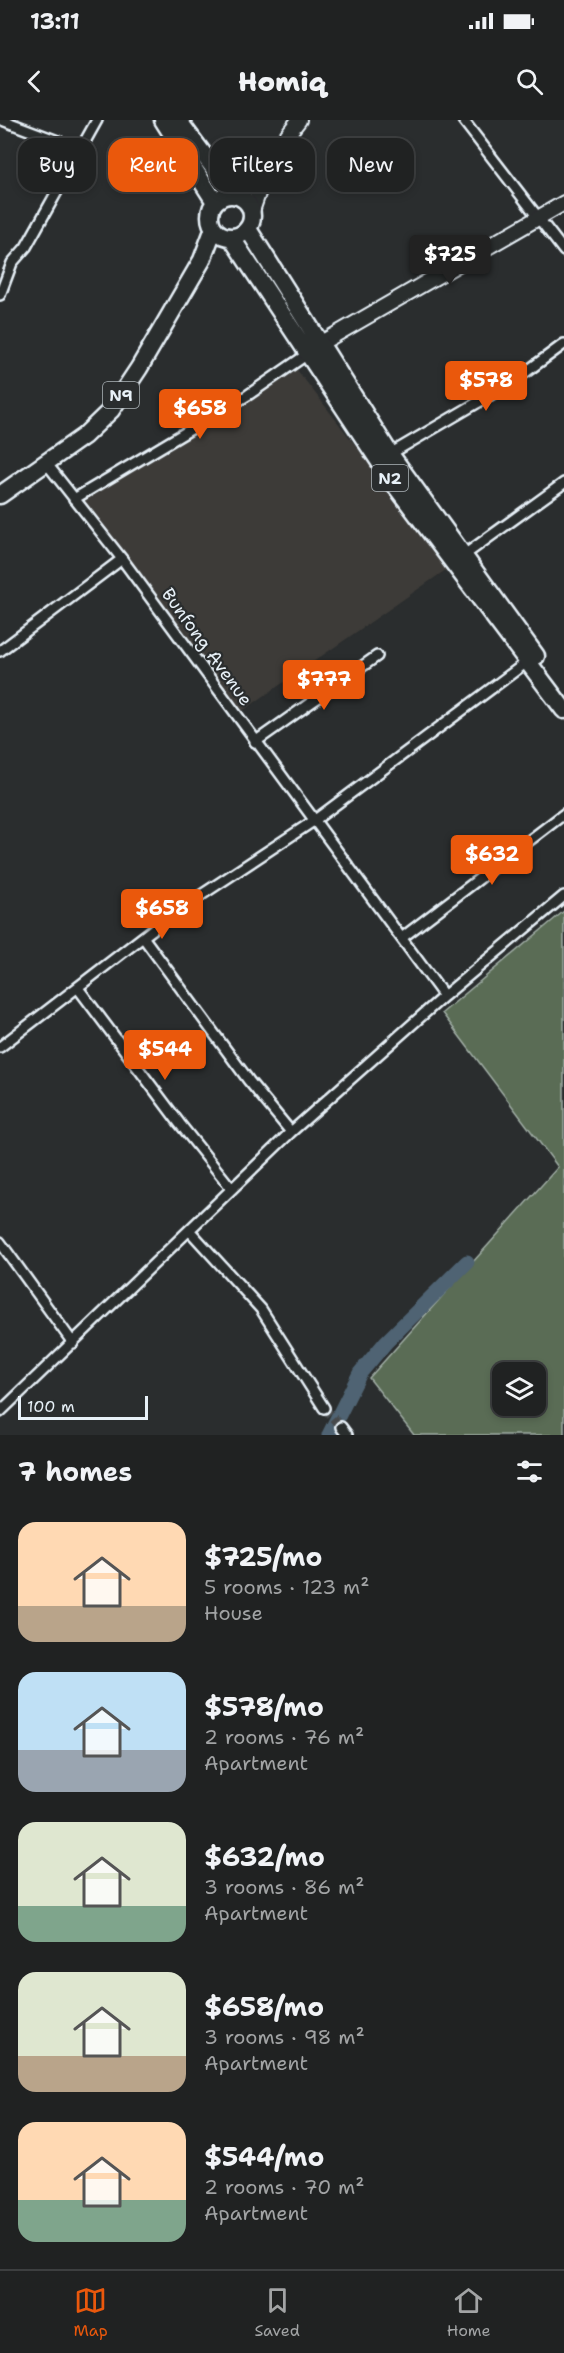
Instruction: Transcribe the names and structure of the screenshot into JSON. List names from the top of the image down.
{
  "streets": {
    "highway": ["N9", "N2"],
    "street": ["Bunfong Avenue"]
  },
  "crossings": [
    ["N9", "N2"],
    ["N9", "Bunfong Avenue"]
  ],
  "scale_bar": "100 m",
  "page": {
    "status": "13:11",
    "header": "Homiq",
    "chip": [
      "Buy",
      "Rent",
      "Filters",
      "New"
    ],
    "price": [
      "$725",
      "$578",
      "$658",
      "$777",
      "$632",
      "$658",
      "$544"
    ],
    "scale": "100 m",
    "heading": "7 homes",
    "list": [
      {
        "name": "$725/mo",
        "note": "5 rooms · 123 m² · House"
      },
      {
        "name": "$578/mo",
        "note": "2 rooms · 76 m² · Apartment"
      },
      {
        "name": "$632/mo",
        "note": "3 rooms · 86 m² · Apartment"
      },
      {
        "name": "$658/mo",
        "note": "3 rooms · 98 m² · Apartment"
      },
      {
        "name": "$544/mo",
        "note": "2 rooms · 70 m² · Apartment"
      }
    ],
    "tabs": ["Map", "Saved", "Home"]
  }
}
